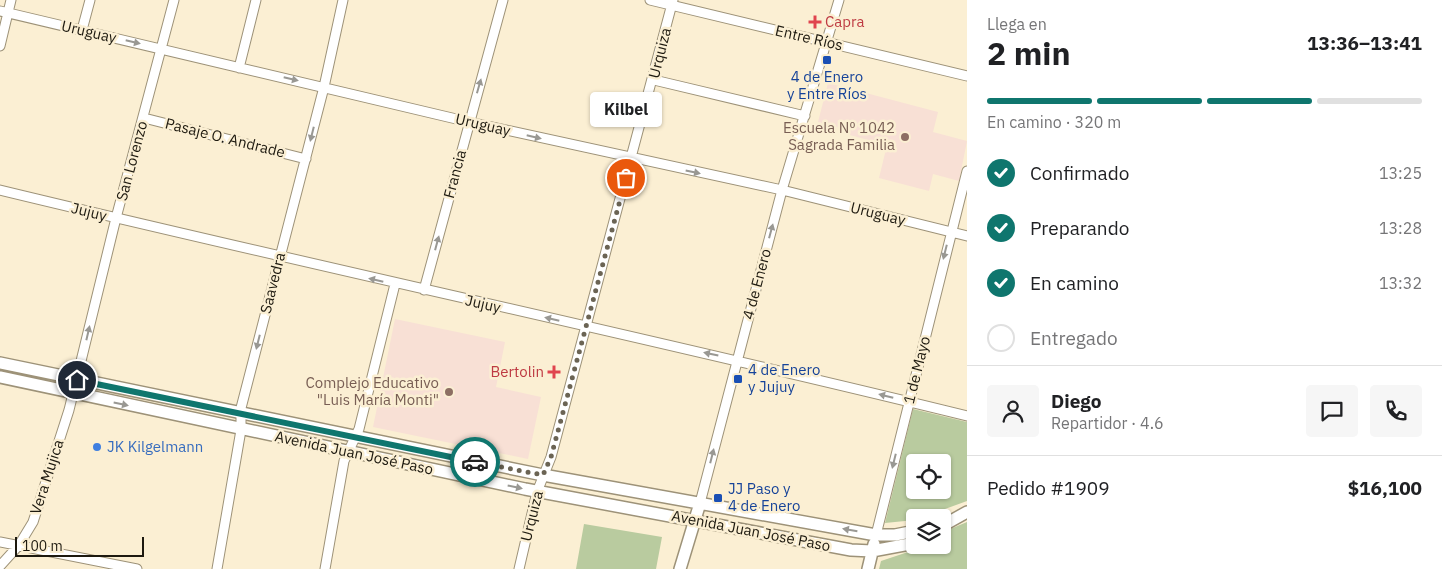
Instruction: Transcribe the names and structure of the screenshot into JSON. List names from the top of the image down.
{
  "streets": {
    "main road": ["4 de Enero", "1 de Mayo", "Avenida Juan José Paso"],
    "street": [
      "Uruguay",
      "Entre Ríos",
      "Urquiza",
      "Pasaje O. Andrade",
      "San Lorenzo",
      "Francia",
      "Jujuy",
      "Saavedra",
      "Vera Mujica"
    ]
  },
  "crossings": [
    ["Uruguay", "Urquiza"],
    ["Uruguay", "San Lorenzo"],
    ["Uruguay", "Francia"],
    ["Uruguay", "Saavedra"],
    ["Uruguay", "4 de Enero"],
    ["Uruguay", "1 de Mayo"],
    ["Entre Ríos", "Urquiza"],
    ["Entre Ríos", "4 de Enero"],
    ["Urquiza", "Jujuy"],
    ["Urquiza", "Avenida Juan José Paso"],
    ["Pasaje O. Andrade", "San Lorenzo"],
    ["Pasaje O. Andrade", "Saavedra"],
    ["San Lorenzo", "Jujuy"],
    ["San Lorenzo", "Avenida Juan José Paso"],
    ["San Lorenzo", "Vera Mujica"],
    ["Francia", "Jujuy"],
    ["Jujuy", "Saavedra"],
    ["Jujuy", "4 de Enero"],
    ["Jujuy", "1 de Mayo"],
    ["Saavedra", "Avenida Juan José Paso"],
    ["4 de Enero", "Avenida Juan José Paso"],
    ["1 de Mayo", "Avenida Juan José Paso"],
    ["Avenida Juan José Paso", "Vera Mujica"]
  ],
  "one_way": [
    "Uruguay",
    "San Lorenzo",
    "Francia",
    "Jujuy",
    "Saavedra",
    "4 de Enero",
    "1 de Mayo"
  ],
  "places": {
    "health": ["Capra", "Bertolin"],
    "transit": ["4 de Enero y Entre Ríos", "4 de Enero y Jujuy", "JJ Paso y 4 de Enero"],
    "other": [
      "Escuela Nº 1042 Sagrada Familia",
      "Kilbel",
      "Complejo Educativo \"Luis María Monti\"",
      "JK Kilgelmann"
    ]
  },
  "scale_bar": "100 m",
  "page": {
    "heading": ["2 min", "Llega en", "13:36–13:41"],
    "panel": [
      "Diego",
      "Repartidor · 4.6",
      "Pedido #1909",
      "$16,100"
    ],
    "bar": "En camino · 320 m",
    "bubble": "Kilbel",
    "list": [
      ["Confirmado", "13:25"],
      ["Preparando", "13:28"],
      ["En camino", "13:32"],
      "Entregado"
    ],
    "scale": "100 m"
  }
}
